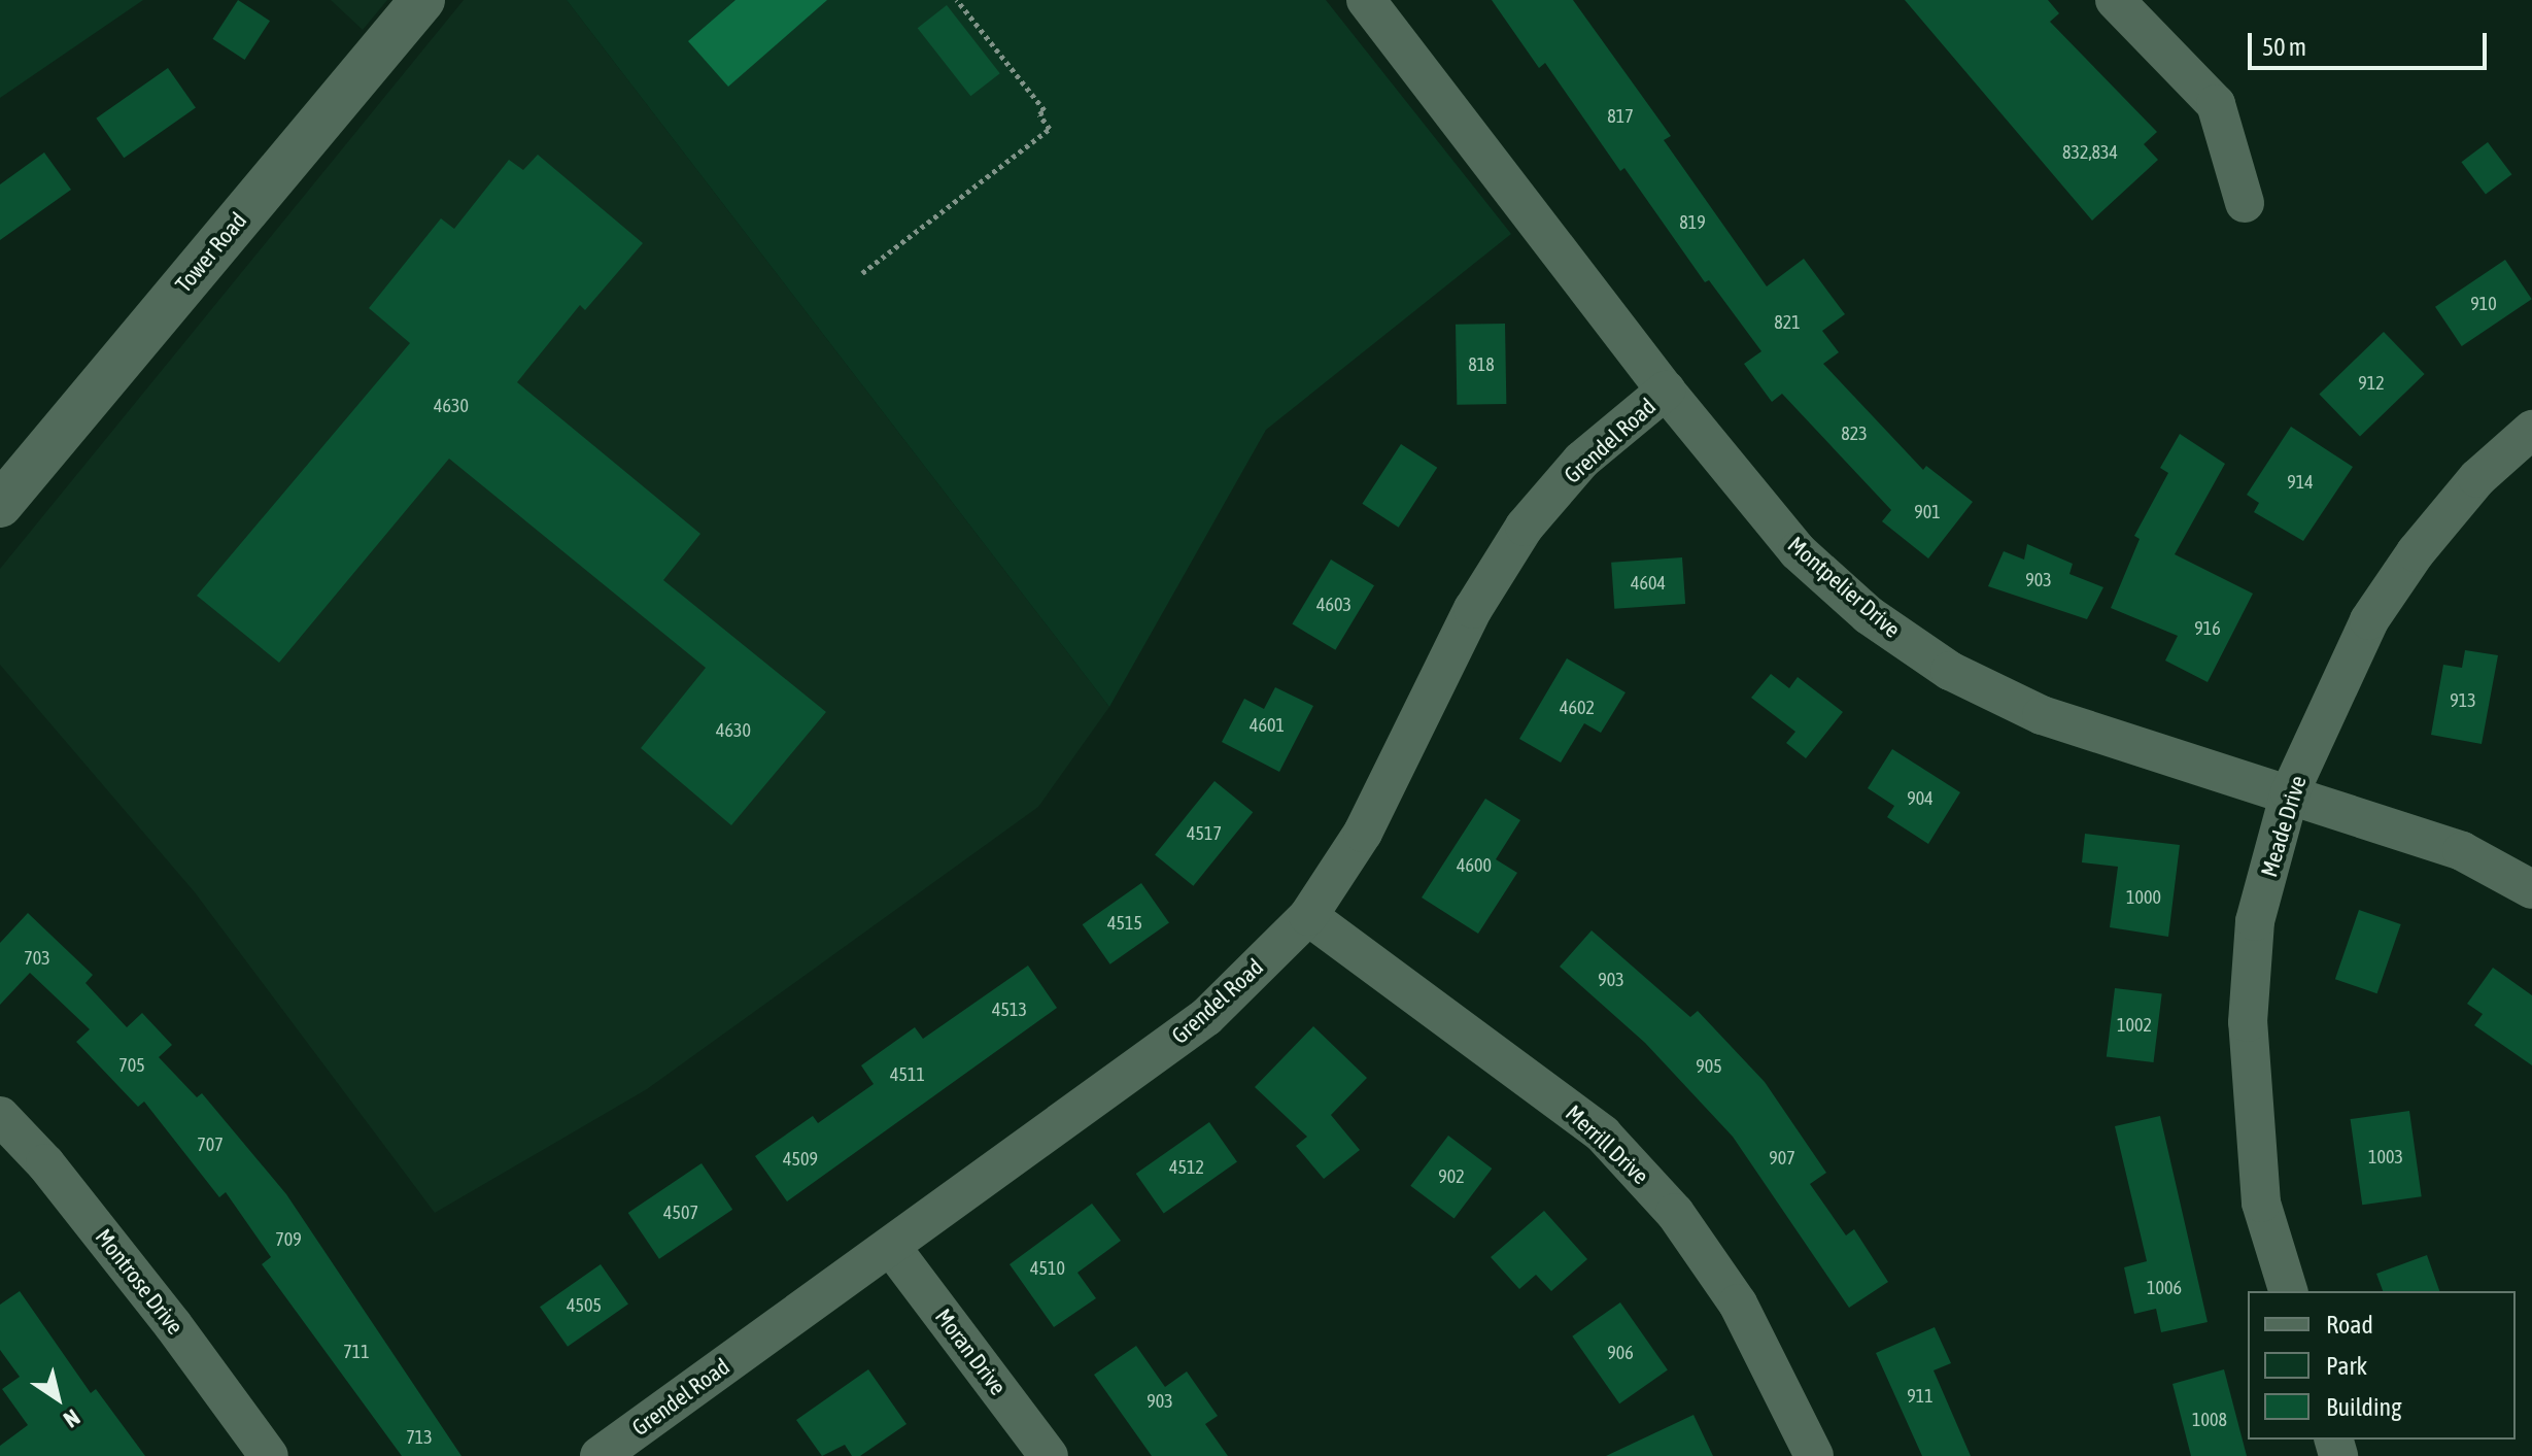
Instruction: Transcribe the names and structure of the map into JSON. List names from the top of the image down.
{
  "streets": {
    "street": [
      "Tower Road",
      "Grendel Road",
      "Montpelier Drive",
      "Meade Drive",
      "Merrill Drive",
      "Montrose Drive",
      "Moran Drive"
    ]
  },
  "crossings": [
    ["Grendel Road", "Montpelier Drive"],
    ["Grendel Road", "Merrill Drive"],
    ["Grendel Road", "Moran Drive"],
    ["Montpelier Drive", "Meade Drive"]
  ],
  "house_numbers": [
    "817",
    "832,834",
    "819",
    "910",
    "821",
    "818",
    "912",
    "4630",
    "823",
    "914",
    "901",
    "903",
    "4604",
    "4603",
    "916",
    "913",
    "4602",
    "4601",
    "4630",
    "904",
    "4517",
    "4600",
    "1000",
    "4515",
    "703",
    "903",
    "4513",
    "1002",
    "705",
    "905",
    "4511",
    "707",
    "1003",
    "907",
    "4509",
    "4512",
    "902",
    "4507",
    "709",
    "4510",
    "1006",
    "4505",
    "711",
    "906",
    "911",
    "903",
    "1008",
    "713"
  ],
  "legend": ["Road", "Park", "Building"],
  "scale_bar": "50 m",
  "north": "bottom right"
}
